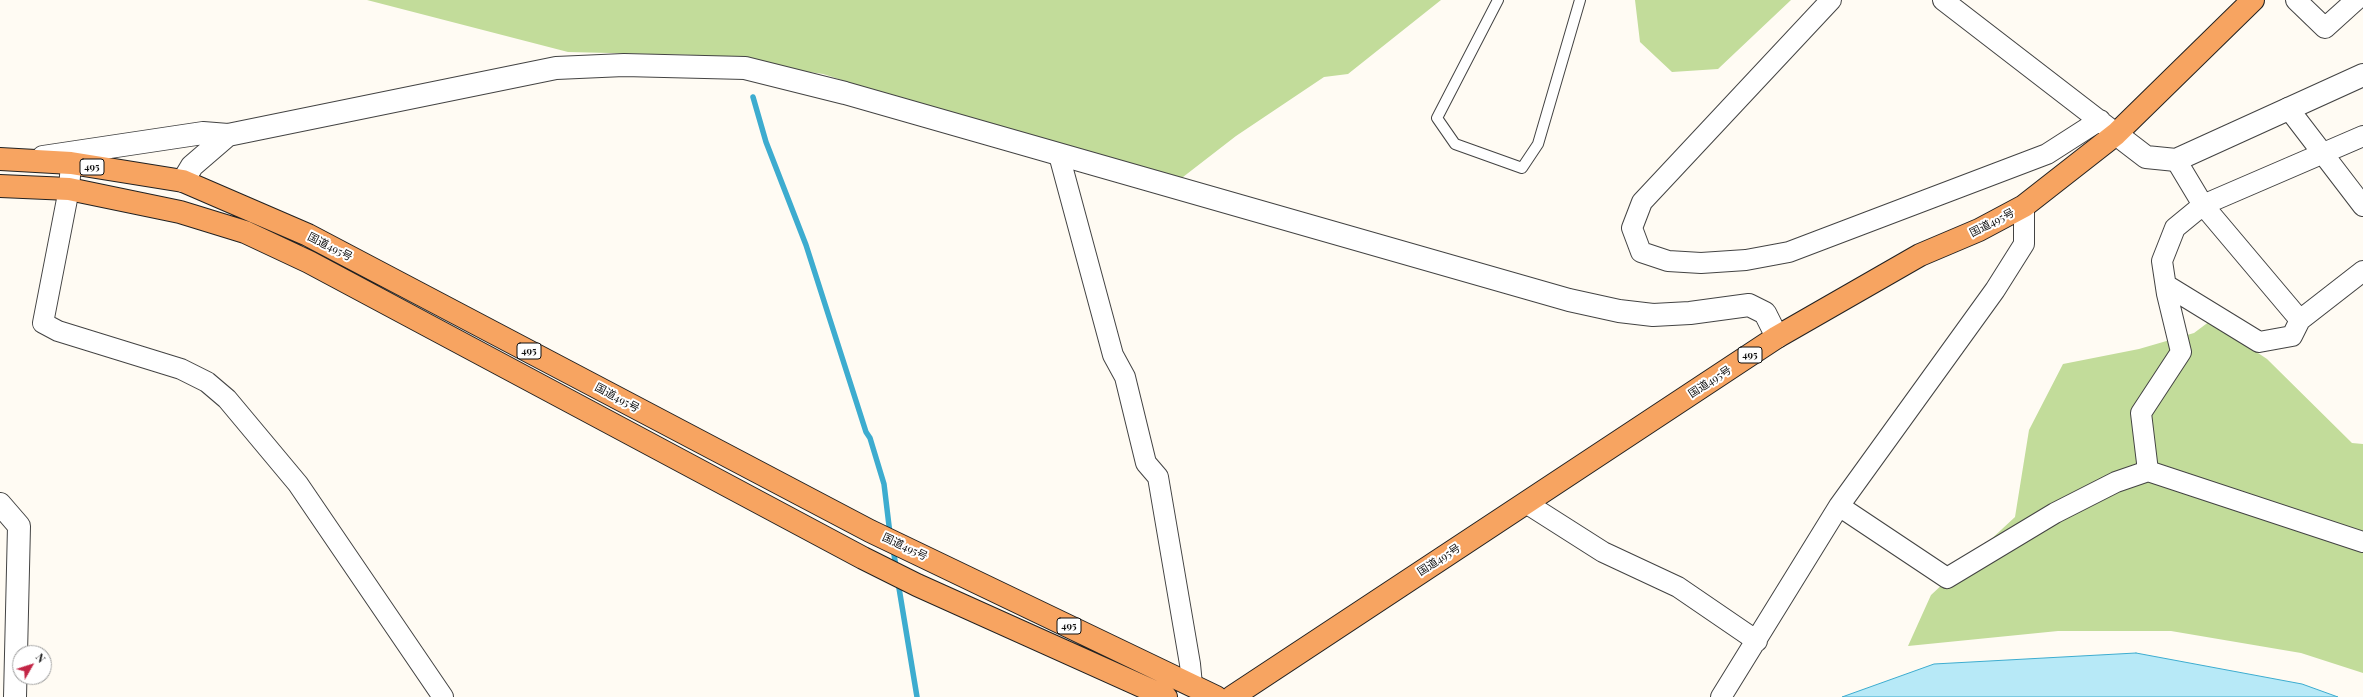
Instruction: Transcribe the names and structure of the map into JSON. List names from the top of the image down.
{
  "streets": {
    "highway": ["495", "国道495号"]
  },
  "north": "top right"
}
